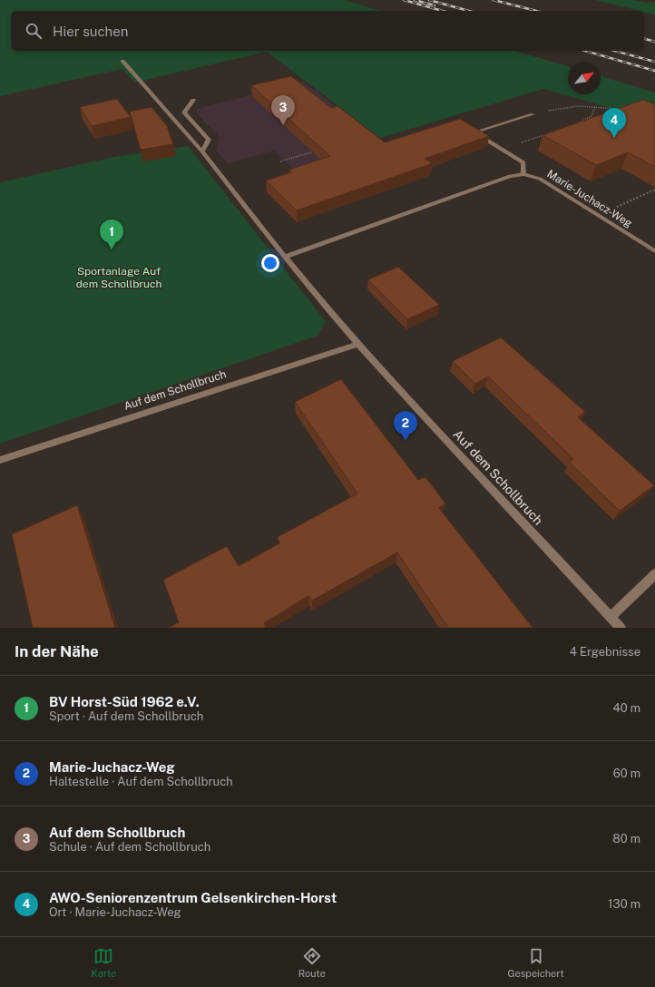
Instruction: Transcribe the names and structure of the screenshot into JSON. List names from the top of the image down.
{
  "streets": {
    "street": ["Marie-Juchacz-Weg", "Auf dem Schollbruch"]
  },
  "crossings": [
    ["Marie-Juchacz-Weg", "Auf dem Schollbruch"]
  ],
  "parks": ["Sportanlage Auf dem Schollbruch"],
  "north": "top right",
  "page": {
    "search": "Hier suchen",
    "pins": [
      "3",
      "4",
      "1",
      "2"
    ],
    "heading": ["In der Nähe", "4 Ergebnisse"],
    "list": [
      {
        "mark": "1",
        "name": "BV Horst-Süd 1962 e.V.",
        "note": "Sport · Auf dem Schollbruch",
        "value": "40 m"
      },
      {
        "mark": "2",
        "name": "Marie-Juchacz-Weg",
        "note": "Haltestelle · Auf dem Schollbruch",
        "value": "60 m"
      },
      {
        "mark": "3",
        "name": "Auf dem Schollbruch",
        "note": "Schule · Auf dem Schollbruch",
        "value": "80 m"
      },
      {
        "mark": "4",
        "name": "AWO-Seniorenzentrum Gelsenkirchen-Horst",
        "note": "Ort · Marie-Juchacz-Weg",
        "value": "130 m"
      }
    ],
    "nav": ["Karte", "Route", "Gespeichert"]
  }
}
